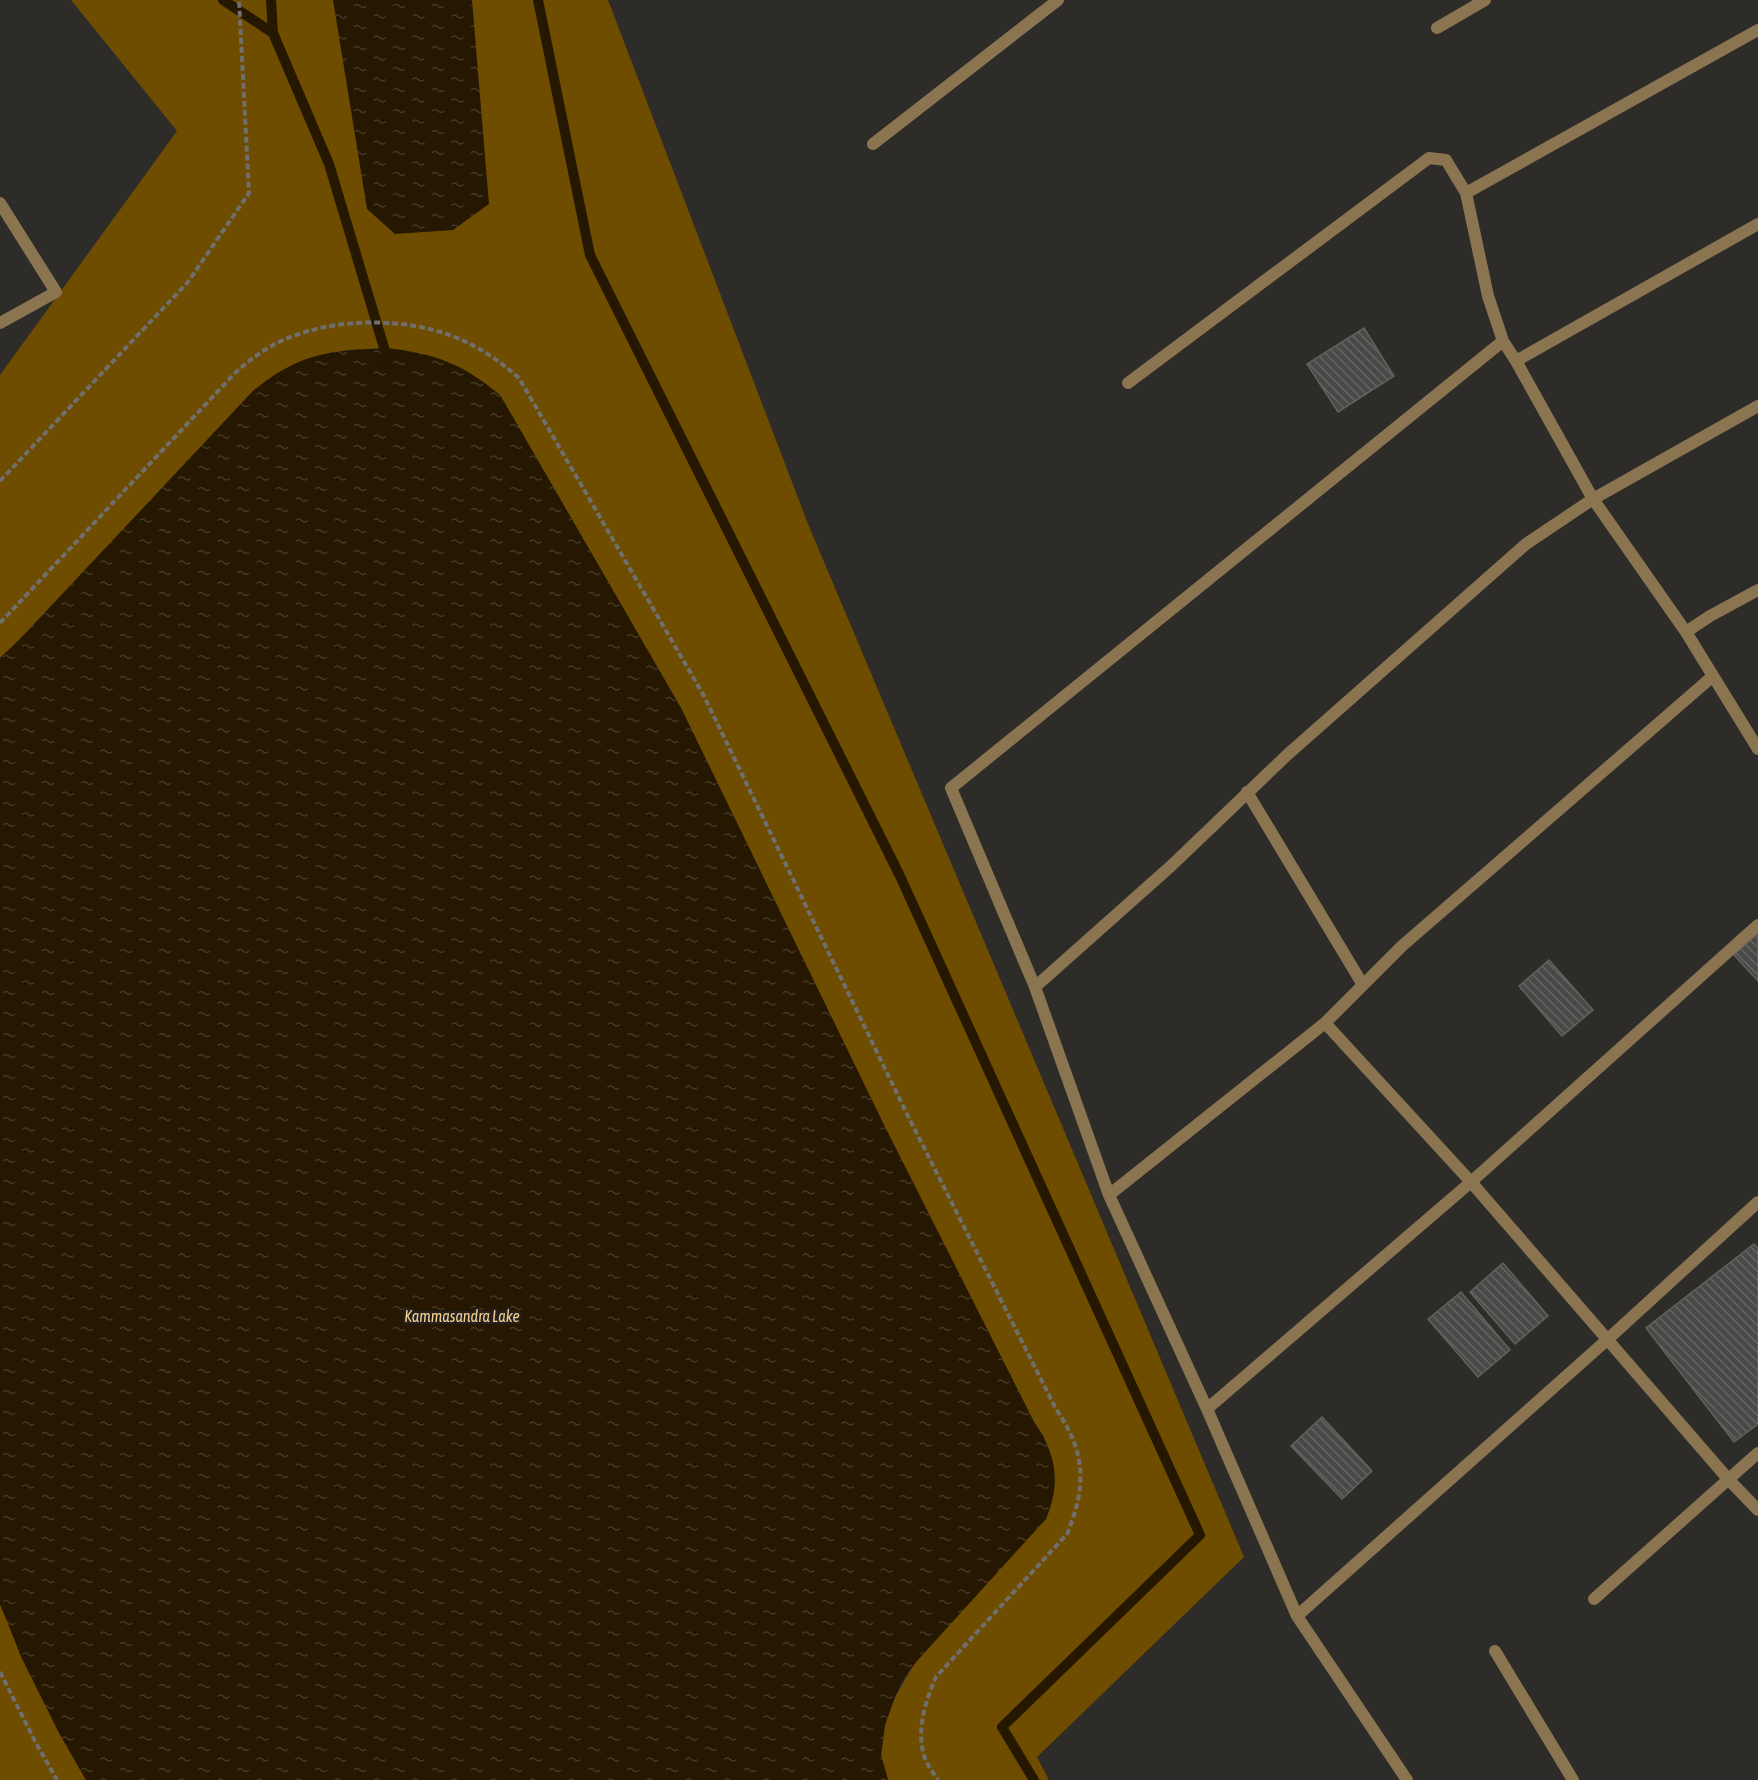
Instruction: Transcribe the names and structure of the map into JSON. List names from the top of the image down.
{
  "water": ["Kammasandra Lake"]
}
